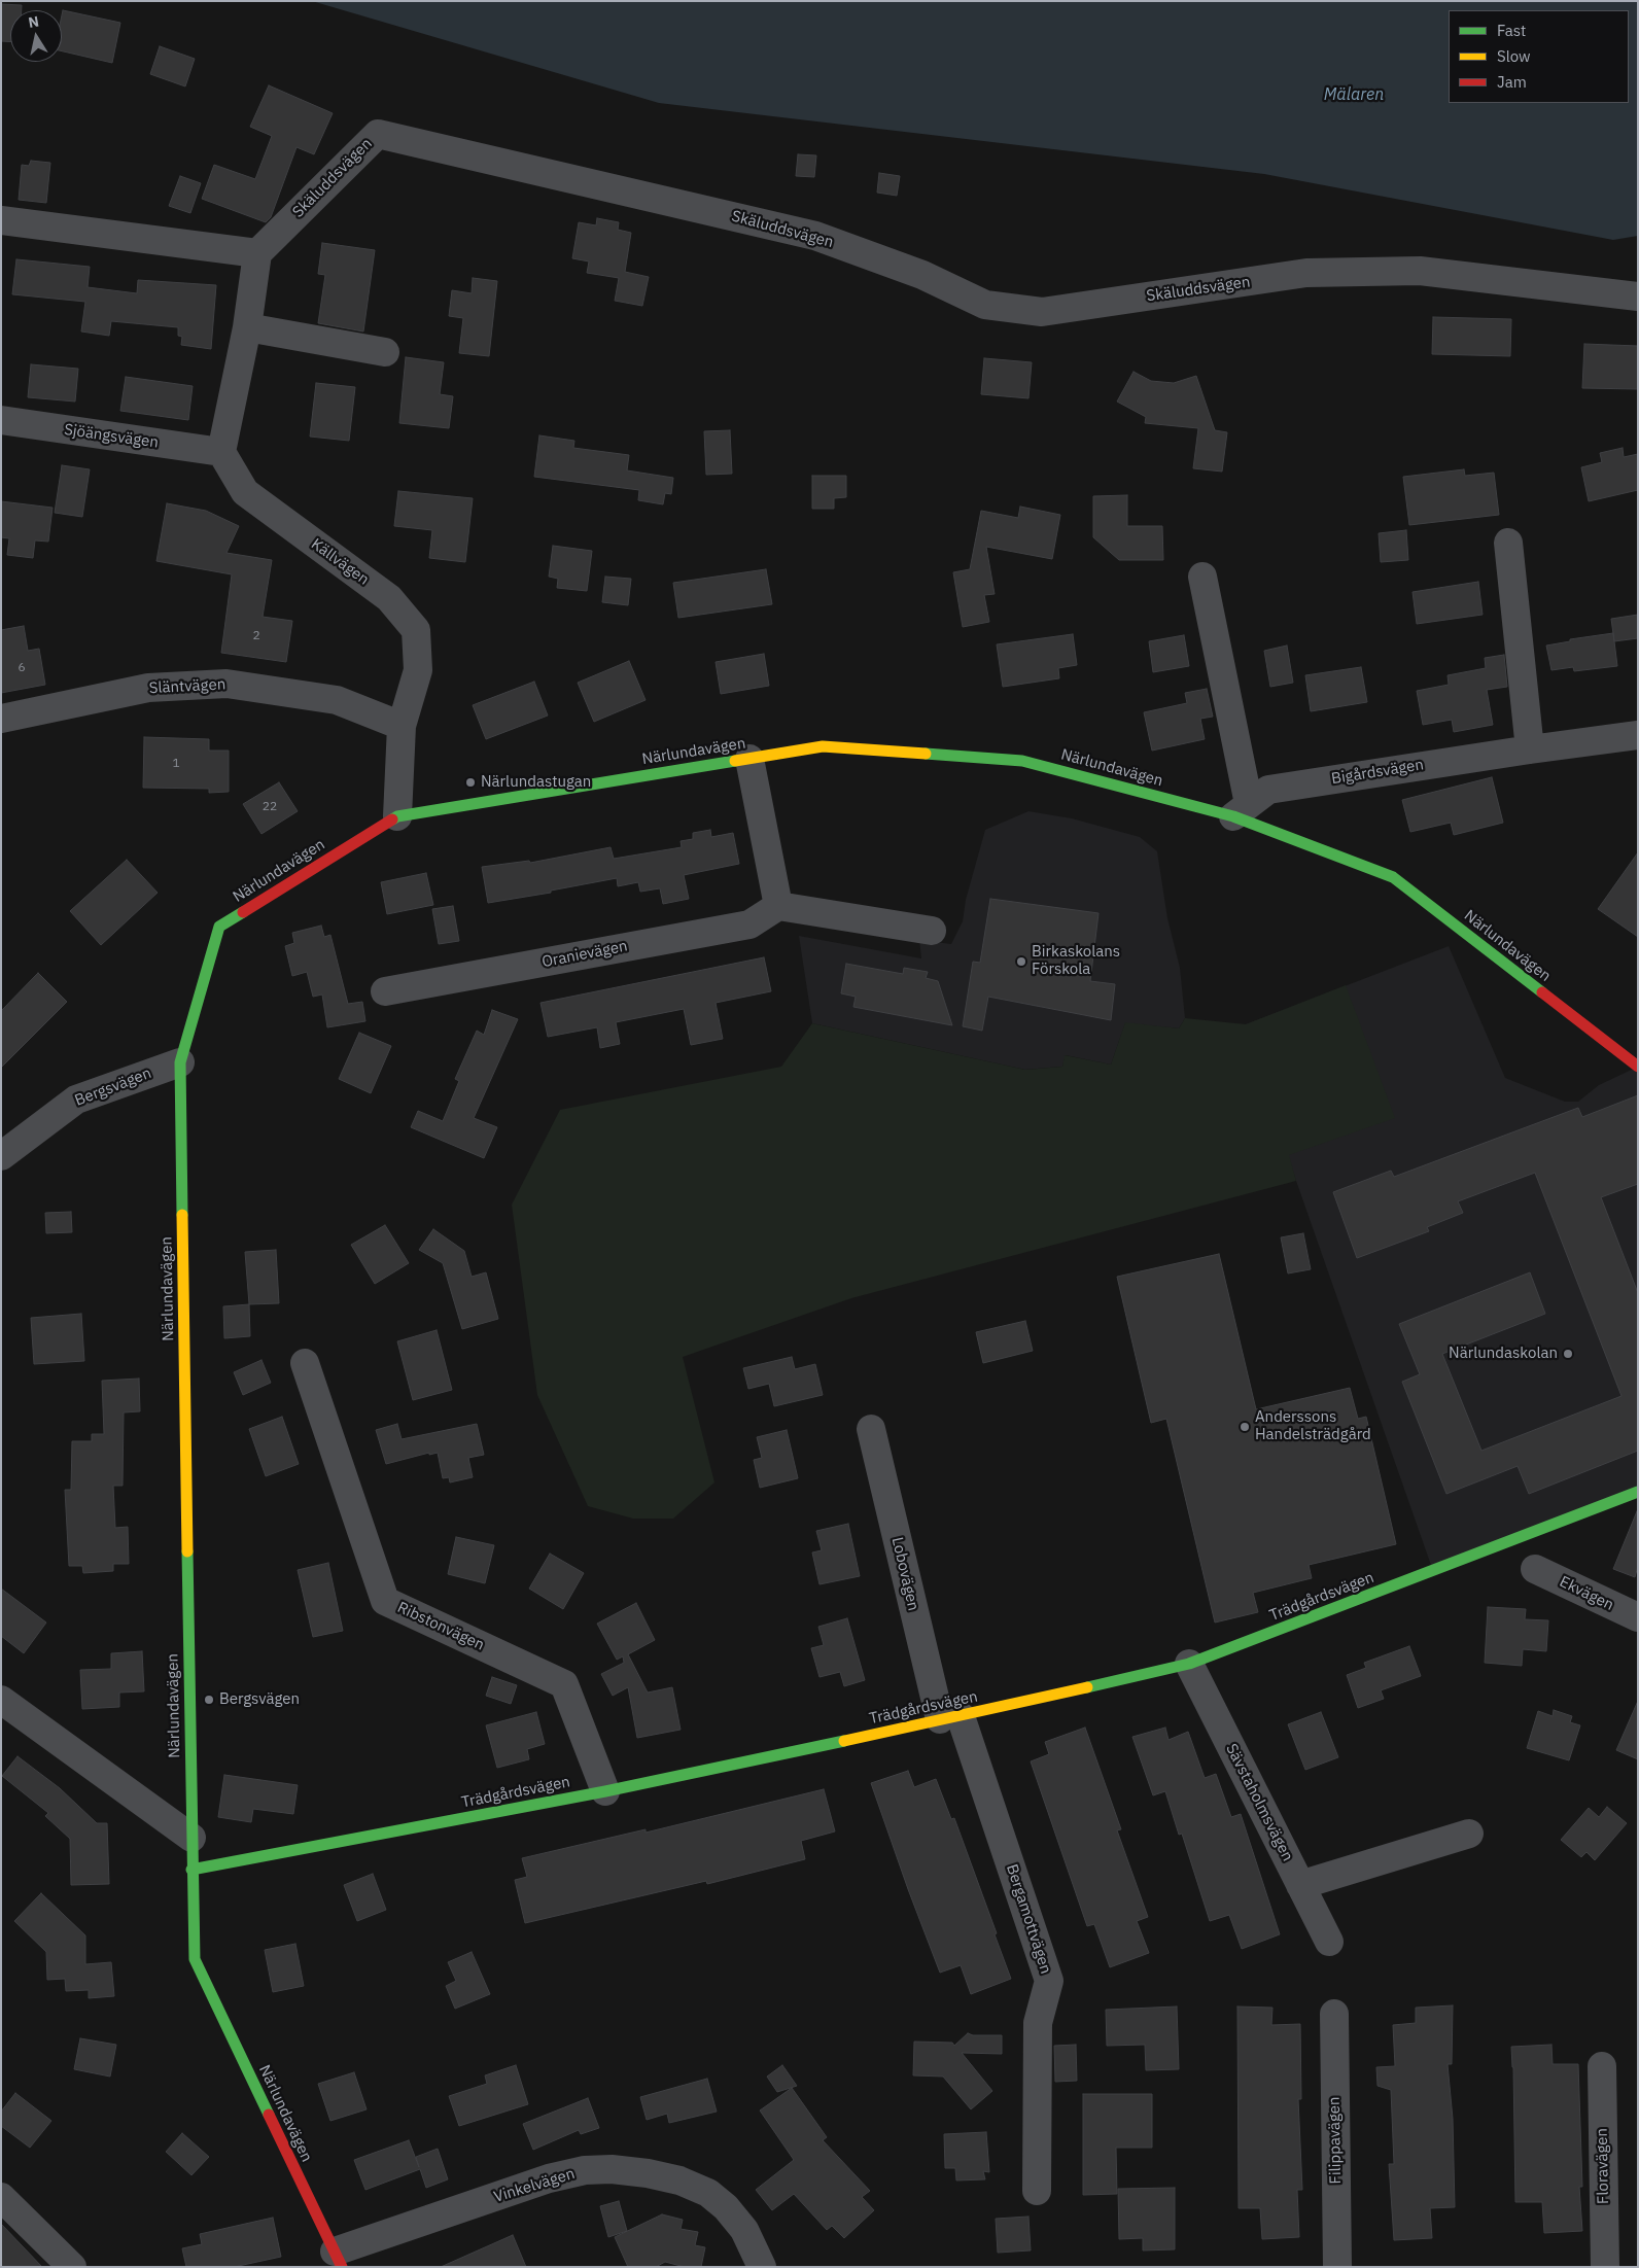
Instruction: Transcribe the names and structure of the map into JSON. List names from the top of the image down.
{
  "streets": {
    "street": [
      "Skäluddsvägen",
      "Sjöängsvägen",
      "Källvägen",
      "Släntvägen",
      "Närlundavägen",
      "Bigårdsvägen",
      "Oranievägen",
      "Bergsvägen",
      "Lobovägen",
      "Ekvägen",
      "Trädgårdsvägen",
      "Ribstonvägen",
      "Sävstaholmsvägen",
      "Bergamottvägen",
      "Filippavägen",
      "Floravägen",
      "Vinkelvägen"
    ]
  },
  "crossings": [
    ["Sjöängsvägen", "Källvägen"],
    ["Källvägen", "Släntvägen"],
    ["Källvägen", "Närlundavägen"],
    ["Närlundavägen", "Bigårdsvägen"],
    ["Närlundavägen", "Bergsvägen"],
    ["Närlundavägen", "Trädgårdsvägen"],
    ["Närlundavägen", "Vinkelvägen"],
    ["Lobovägen", "Trädgårdsvägen"],
    ["Lobovägen", "Bergamottvägen"],
    ["Trädgårdsvägen", "Ribstonvägen"],
    ["Trädgårdsvägen", "Sävstaholmsvägen"],
    ["Trädgårdsvägen", "Bergamottvägen"]
  ],
  "water": ["Mälaren"],
  "places": [
    "Närlundastugan",
    "Birkaskolans Förskola",
    "Närlundaskolan",
    "Anderssons Handelsträdgård",
    "Bergsvägen"
  ],
  "house_numbers": [
    "2",
    "6",
    "1",
    "22"
  ],
  "legend": ["Fast", "Slow", "Jam"],
  "north": "top"
}
